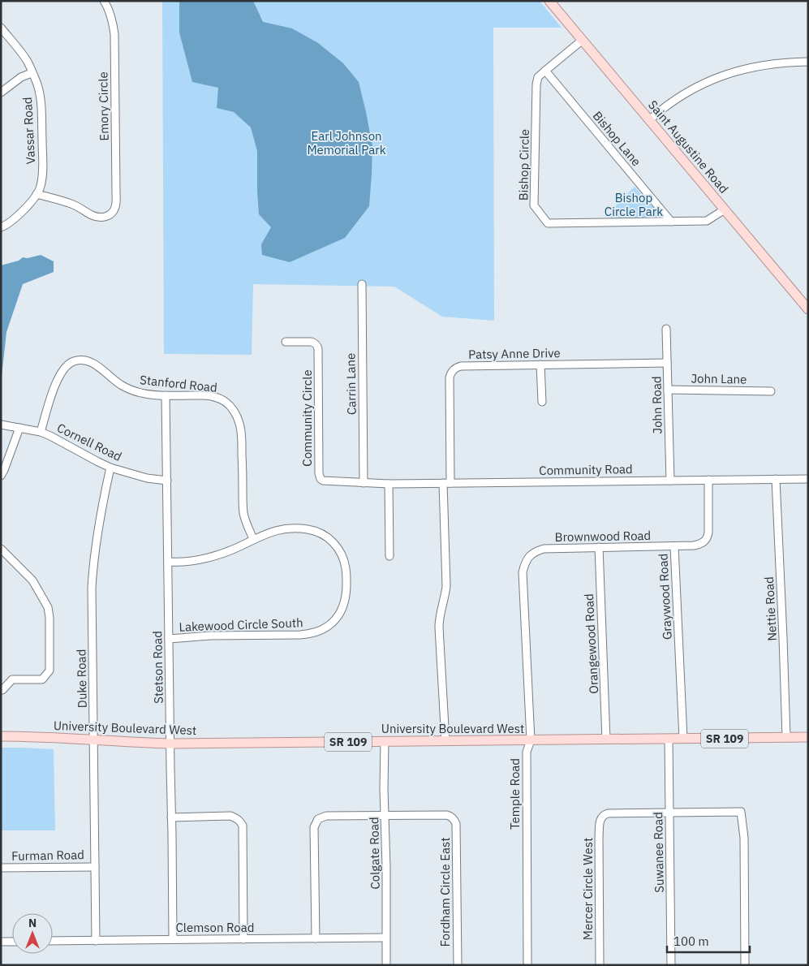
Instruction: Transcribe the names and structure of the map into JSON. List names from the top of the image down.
{
  "streets": {
    "main road": ["Saint Augustine Road", "University Boulevard West", "SR 109"],
    "street": [
      "Emory Circle",
      "Vassar Road",
      "Bishop Lane",
      "Bishop Circle",
      "Patsy Anne Drive",
      "John Lane",
      "Stanford Road",
      "Carrin Lane",
      "John Road",
      "Community Circle",
      "Cornell Road",
      "Community Road",
      "Brownwood Road",
      "Graywood Road",
      "Nettie Road",
      "Lakewood Circle South",
      "Orangewood Road",
      "Stetson Road",
      "Duke Road",
      "Temple Road",
      "Suwanee Road",
      "Colgate Road",
      "Furman Road",
      "Mercer Circle West",
      "Fordham Circle East",
      "Clemson Road"
    ]
  },
  "crossings": [
    ["Emory Circle", "Vassar Road"],
    ["Bishop Lane", "Bishop Circle"],
    ["Saint Augustine Road", "Bishop Circle"],
    ["Patsy Anne Drive", "John Road"],
    ["Patsy Anne Drive", "Community Road"],
    ["John Lane", "John Road"],
    ["Stanford Road", "Cornell Road"],
    ["Stanford Road", "Lakewood Circle South"],
    ["Stanford Road", "Stetson Road"],
    ["Carrin Lane", "Community Circle"],
    ["Carrin Lane", "Community Road"],
    ["John Road", "Community Road"],
    ["Community Circle", "Community Road"],
    ["Cornell Road", "Stetson Road"],
    ["Cornell Road", "Duke Road"],
    ["Community Road", "Graywood Road"],
    ["Community Road", "Nettie Road"],
    ["Brownwood Road", "Graywood Road"],
    ["Brownwood Road", "Orangewood Road"],
    ["Brownwood Road", "Temple Road"],
    ["Graywood Road", "University Boulevard West"],
    ["Nettie Road", "University Boulevard West"],
    ["Lakewood Circle South", "Stetson Road"],
    ["Orangewood Road", "University Boulevard West"],
    ["Stetson Road", "University Boulevard West"],
    ["Stetson Road", "Clemson Road"],
    ["Duke Road", "University Boulevard West"],
    ["Duke Road", "Furman Road"],
    ["Duke Road", "Clemson Road"],
    ["University Boulevard West", "Temple Road"],
    ["University Boulevard West", "Suwanee Road"],
    ["University Boulevard West", "Colgate Road"],
    ["Suwanee Road", "Mercer Circle West"],
    ["Colgate Road", "Fordham Circle East"],
    ["Colgate Road", "Clemson Road"]
  ],
  "parks": ["Earl Johnson Memorial Park", "Bishop Circle Park"],
  "scale_bar": "100 m",
  "north": "top"
}
